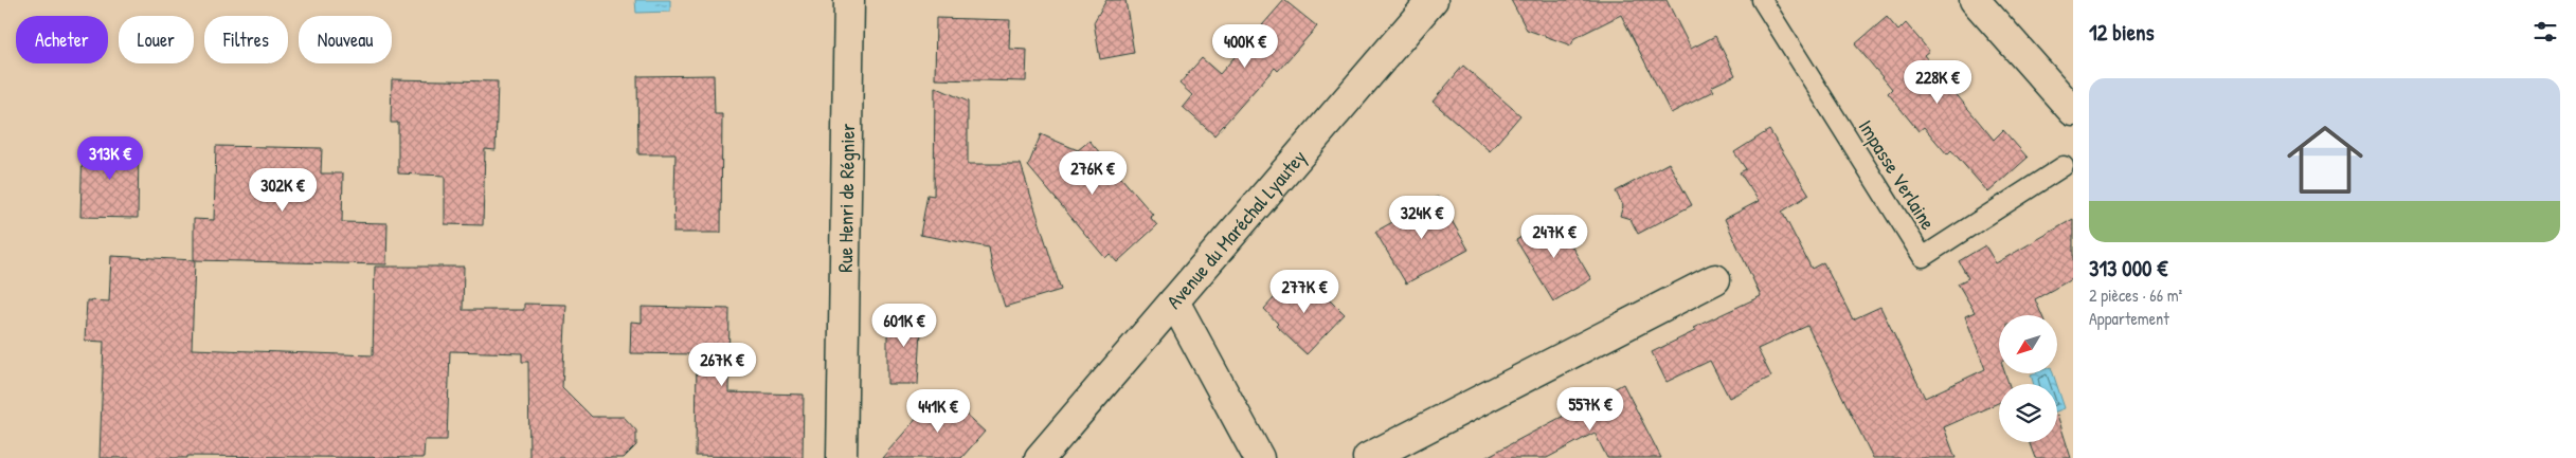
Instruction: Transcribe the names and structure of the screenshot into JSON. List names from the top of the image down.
{
  "streets": {
    "street": ["Rue Henri de Régnier", "Avenue du Maréchal Lyautey"],
    "lane": ["Impasse Verlaine"]
  },
  "north": "bottom left",
  "page": {
    "heading": "12 biens",
    "chip": [
      "Acheter",
      "Louer",
      "Filtres",
      "Nouveau"
    ],
    "price": [
      "400K €",
      "228K €",
      "313K €",
      "276K €",
      "302K €",
      "324K €",
      "247K €",
      "277K €",
      "601K €",
      "267K €",
      "557K €",
      "441K €"
    ],
    "list": [
      {
        "name": "313 000 €",
        "note": "2 pièces · 66 m² · Appartement"
      }
    ]
  }
}
